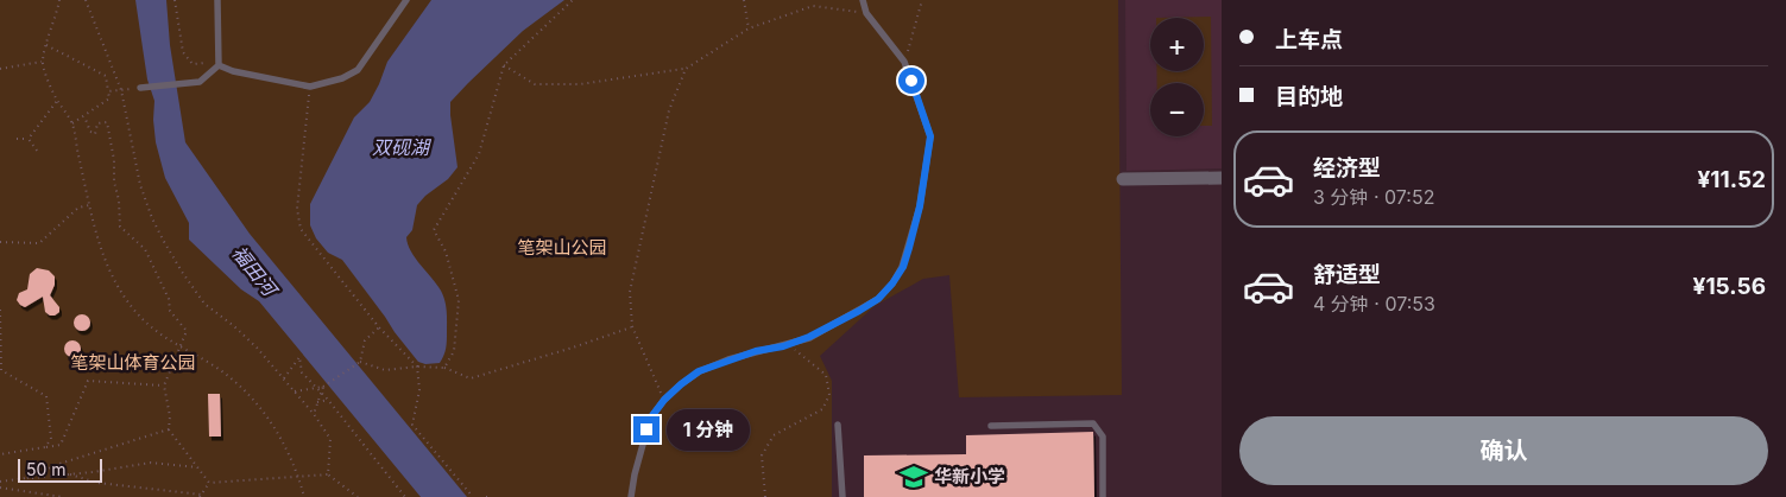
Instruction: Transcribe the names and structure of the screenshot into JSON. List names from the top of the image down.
{
  "water": ["双砚湖", "福田河"],
  "parks": ["笔架山公园", "笔架山体育公园"],
  "places": {
    "school or university": ["华新小学"]
  },
  "scale_bar": "50 m",
  "page": {
    "banner": ["上车点", "目的地"],
    "map_buttons": ["+", "−"],
    "list": [
      {
        "name": "经济型",
        "note": "3 分钟 · 07:52",
        "value": "¥11.52"
      },
      {
        "name": "舒适型",
        "note": "4 分钟 · 07:53",
        "value": "¥15.56"
      }
    ],
    "buttons": "确认",
    "bubble": "1 分钟",
    "scale": "50 m"
  }
}
